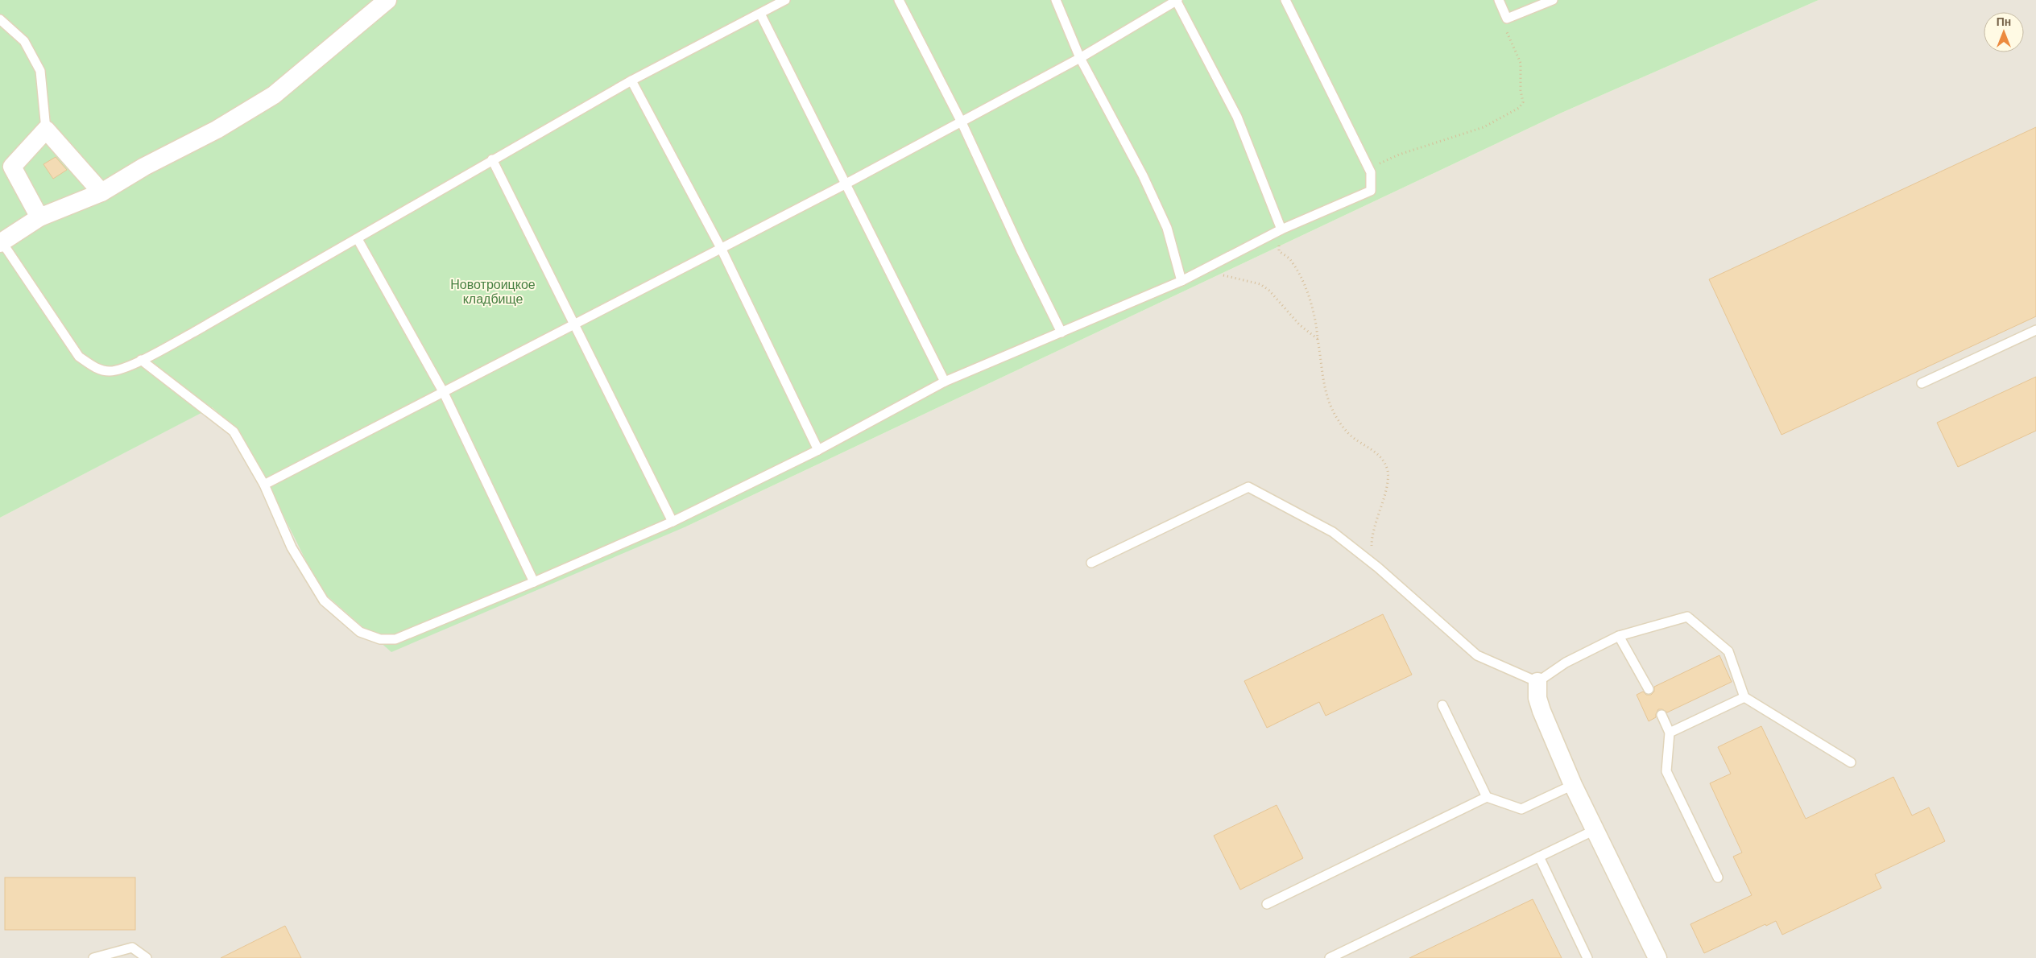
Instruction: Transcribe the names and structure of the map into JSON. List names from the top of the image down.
{
  "parks": ["Новотроицкое кладбище"],
  "north": "top"
}
